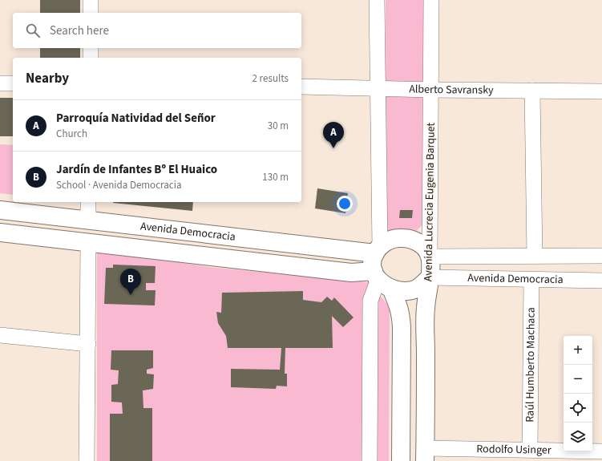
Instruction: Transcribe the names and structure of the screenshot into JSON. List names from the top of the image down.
{
  "streets": {
    "main road": ["Avenida Lucrecia Eugenia Barquet", "Avenida Democracia"],
    "street": ["Alberto Savransky", "Raúl Humberto Machaca", "Rodolfo Usinger"]
  },
  "crossings": [
    ["Alberto Savransky", "Avenida Lucrecia Eugenia Barquet"],
    ["Avenida Lucrecia Eugenia Barquet", "Avenida Democracia"],
    ["Avenida Lucrecia Eugenia Barquet", "Rodolfo Usinger"],
    ["Avenida Democracia", "Raúl Humberto Machaca"],
    ["Raúl Humberto Machaca", "Rodolfo Usinger"]
  ],
  "page": {
    "search": "Search here",
    "heading": ["Nearby", "2 results"],
    "list": [
      {
        "mark": "A",
        "name": "Parroquía Natividad del Señor",
        "note": "Church",
        "value": "30 m"
      },
      {
        "mark": "B",
        "name": "Jardín de Infantes Bº El Huaico",
        "note": "School · Avenida Democracia",
        "value": "130 m"
      }
    ],
    "pins": ["A", "B"],
    "map_buttons": ["+", "−"]
  }
}
